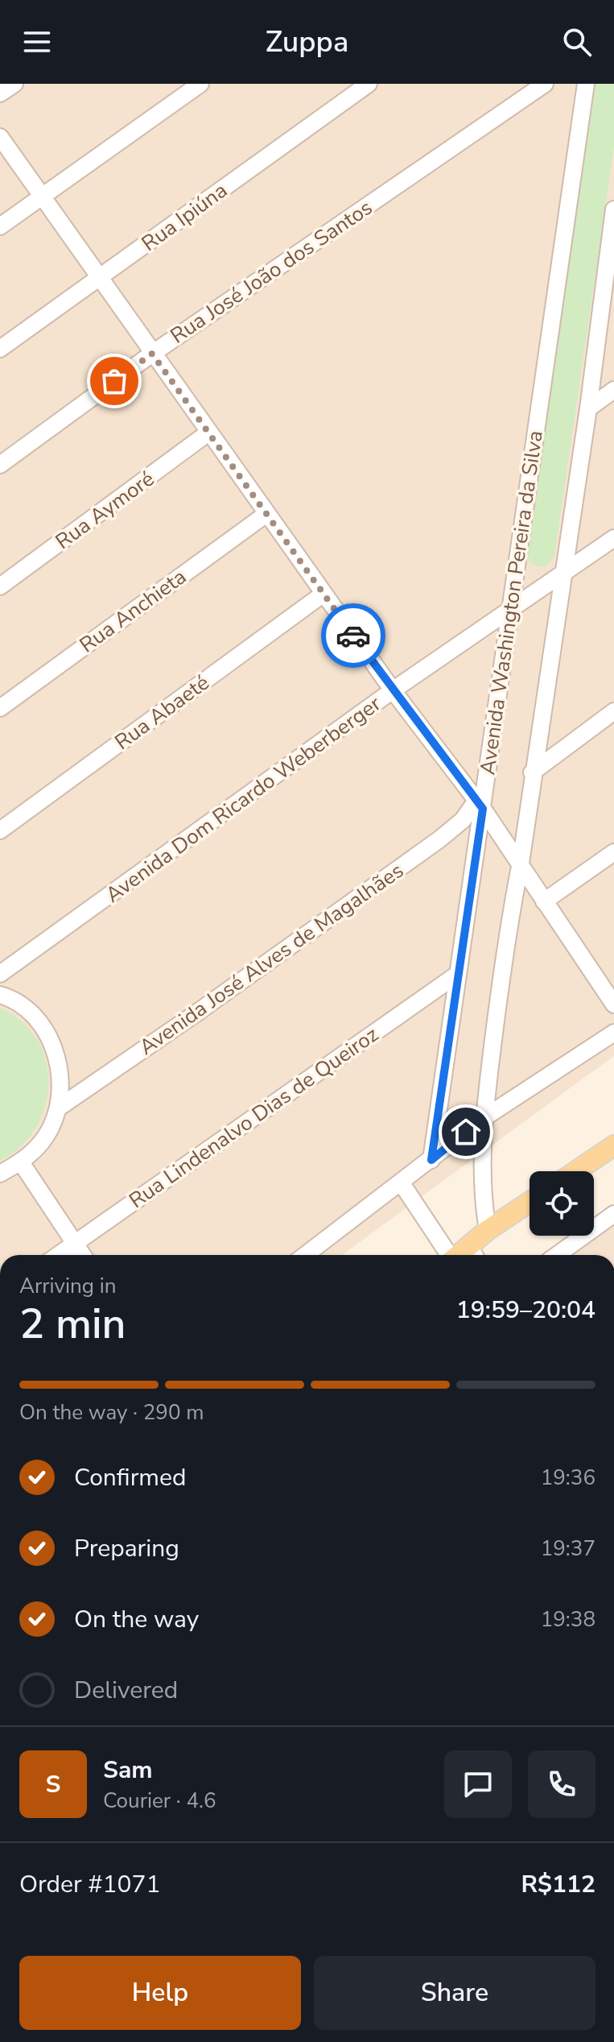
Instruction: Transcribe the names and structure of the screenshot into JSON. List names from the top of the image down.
{
  "streets": {
    "street": [
      "Rua Ipiúna",
      "Rua José João dos Santos",
      "Rua Aymoré",
      "Avenida Washington Pereira da Silva",
      "Rua Anchieta",
      "Rua Abaeté",
      "Avenida Dom Ricardo Weberberger",
      "Avenida José Alves de Magalhães",
      "Rua Lindenalvo Dias de Queiroz"
    ]
  },
  "crossings": [
    ["Avenida Washington Pereira da Silva", "Avenida Dom Ricardo Weberberger"],
    ["Avenida Washington Pereira da Silva", "Avenida José Alves de Magalhães"],
    ["Avenida Washington Pereira da Silva", "Rua Lindenalvo Dias de Queiroz"]
  ],
  "page": {
    "header": "Zuppa",
    "heading": ["2 min", "Arriving in", "19:59–20:04"],
    "panel": [
      "Sam",
      "Courier · 4.6",
      "Order #1071",
      "R$112"
    ],
    "bar": "On the way · 290 m",
    "list": [
      ["Confirmed", "19:36"],
      ["Preparing", "19:37"],
      ["On the way", "19:38"],
      "Delivered"
    ],
    "round": "S",
    "buttons": ["Help", "Share"]
  }
}
